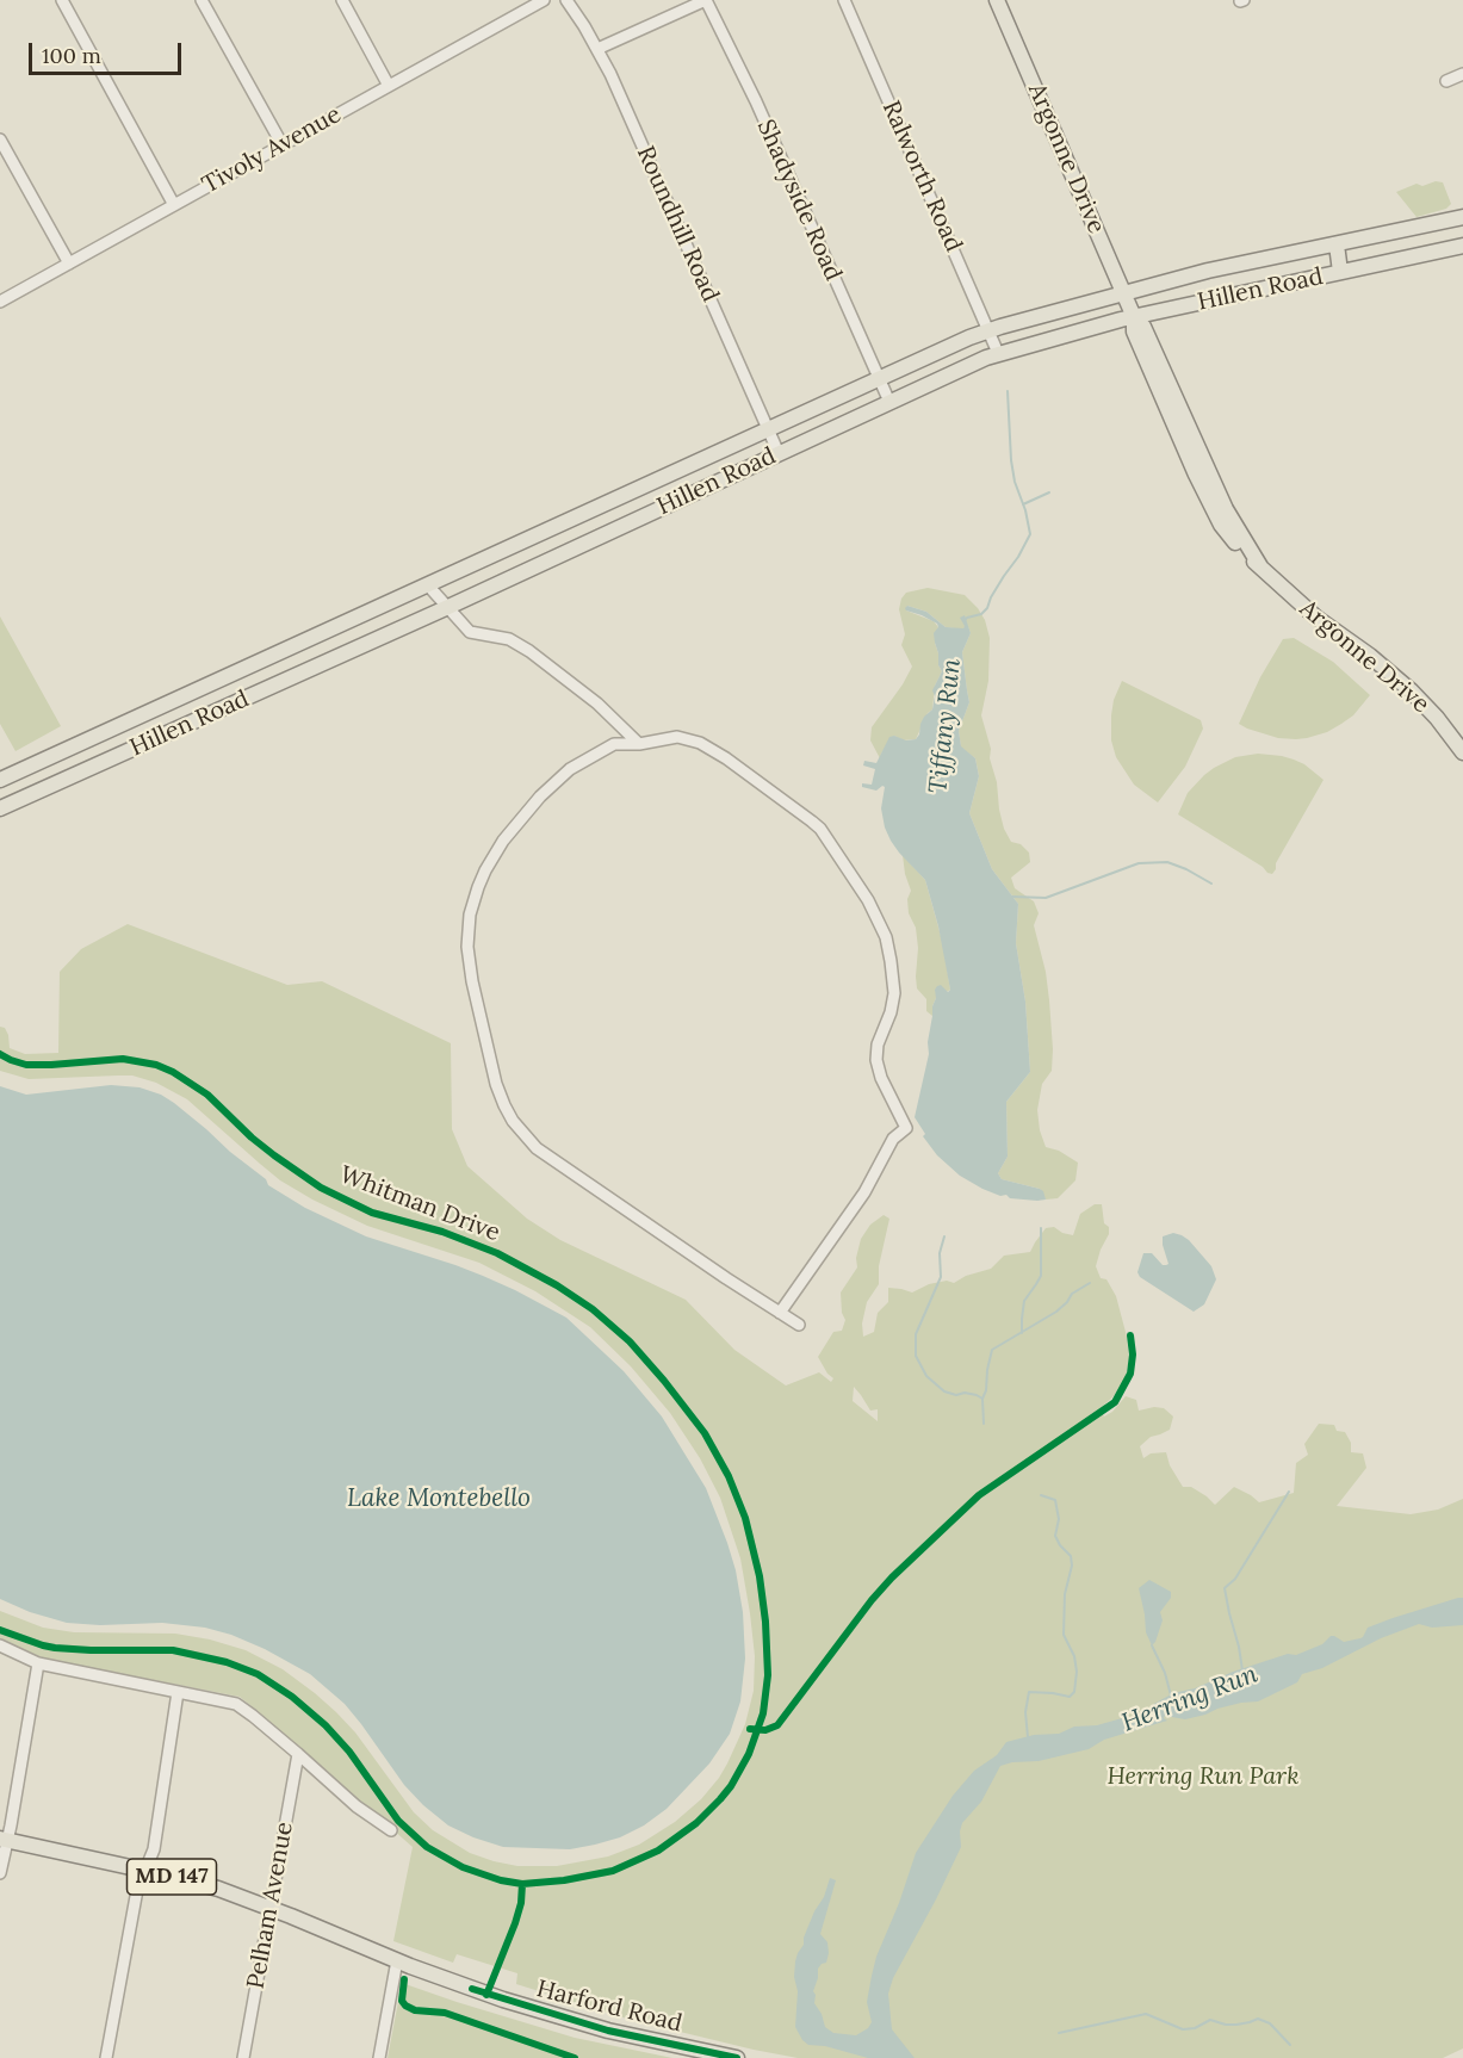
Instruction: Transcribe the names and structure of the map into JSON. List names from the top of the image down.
{
  "streets": {
    "main road": [
      "Argonne Drive",
      "Hillen Road",
      "MD 147",
      "Harford Road"
    ],
    "street": [
      "Tivoly Avenue",
      "Ralworth Road",
      "Shadyside Road",
      "Roundhill Road",
      "Pelham Avenue"
    ],
    "cycle path": ["Whitman Drive"]
  },
  "crossings": [
    ["Argonne Drive", "Hillen Road"],
    ["Ralworth Road", "Hillen Road"],
    ["Shadyside Road", "Hillen Road"],
    ["Roundhill Road", "Hillen Road"],
    ["Pelham Avenue", "Harford Road"]
  ],
  "water": ["Tiffany Run", "Lake Montebello", "Herring Run"],
  "parks": ["Herring Run Park"],
  "scale_bar": "100 m"
}
